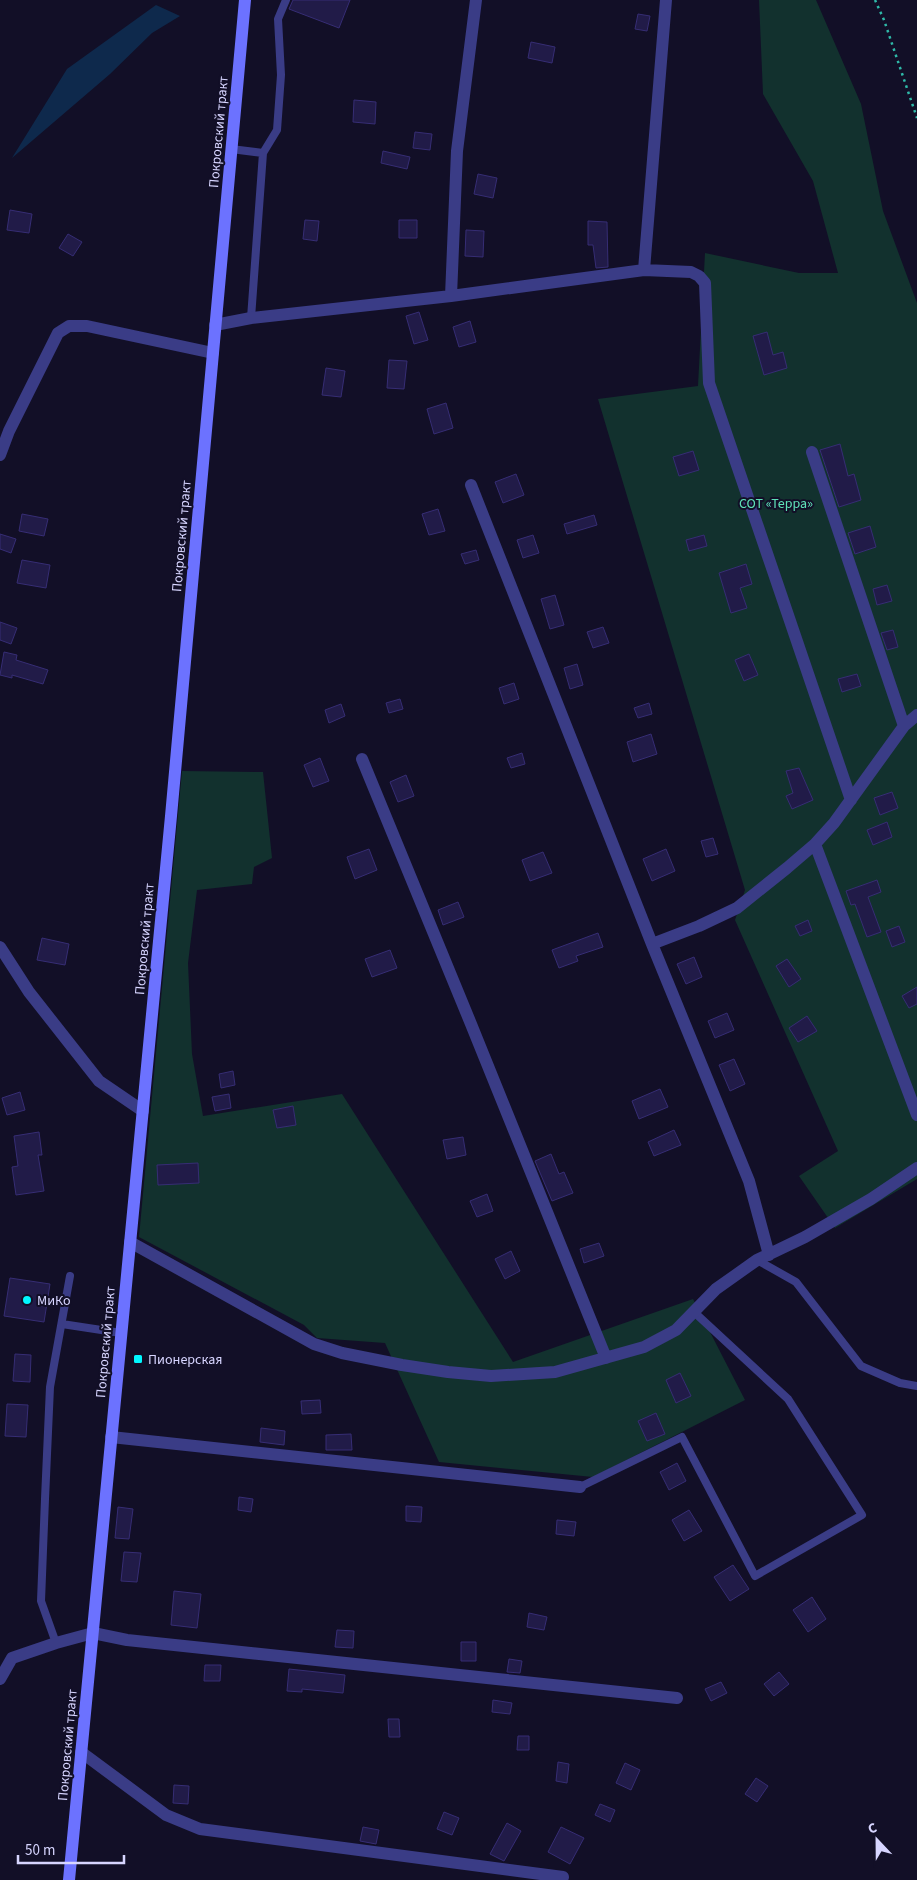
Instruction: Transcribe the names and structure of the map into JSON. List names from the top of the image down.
{
  "streets": {
    "main road": ["Покровский тракт"]
  },
  "parks": ["СОТ «Терра»"],
  "places": {
    "other": ["МиКо"],
    "transit": ["Пионерская"]
  },
  "scale_bar": "50 m",
  "north": "top"
}
